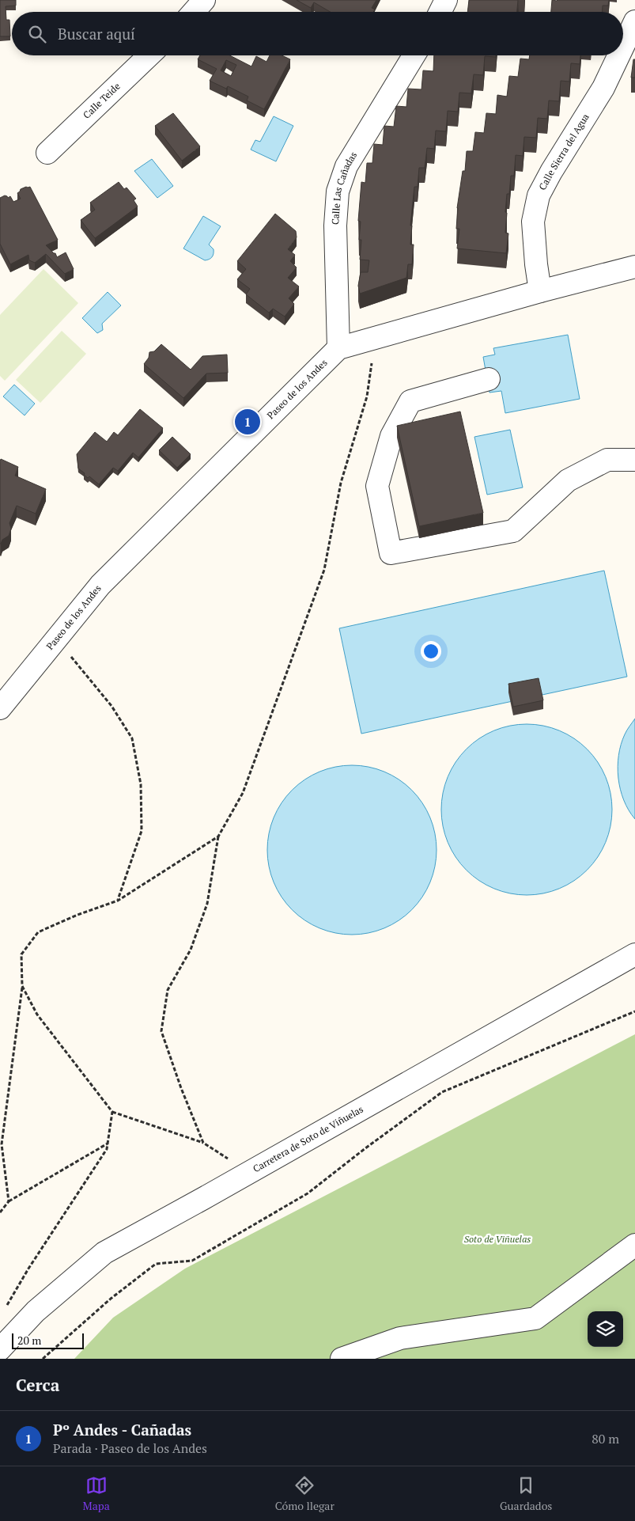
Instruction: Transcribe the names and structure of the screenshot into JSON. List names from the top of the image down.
{
  "streets": {
    "street": [
      "Calle Teide",
      "Calle Sierra del Agua",
      "Calle Las Cañadas",
      "Paseo de los Andes",
      "Carretera de Soto de Viñuelas"
    ]
  },
  "crossings": [
    ["Calle Sierra del Agua", "Paseo de los Andes"],
    ["Calle Las Cañadas", "Paseo de los Andes"]
  ],
  "parks": ["Soto de Viñuelas"],
  "scale_bar": "20 m",
  "page": {
    "search": "Buscar aquí",
    "pins": "1",
    "scale": "20 m",
    "heading": "Cerca",
    "list": [
      {
        "mark": "1",
        "name": "Pº Andes - Cañadas",
        "note": "Parada · Paseo de los Andes",
        "value": "80 m"
      }
    ],
    "nav": ["Mapa", "Cómo llegar", "Guardados"]
  }
}
